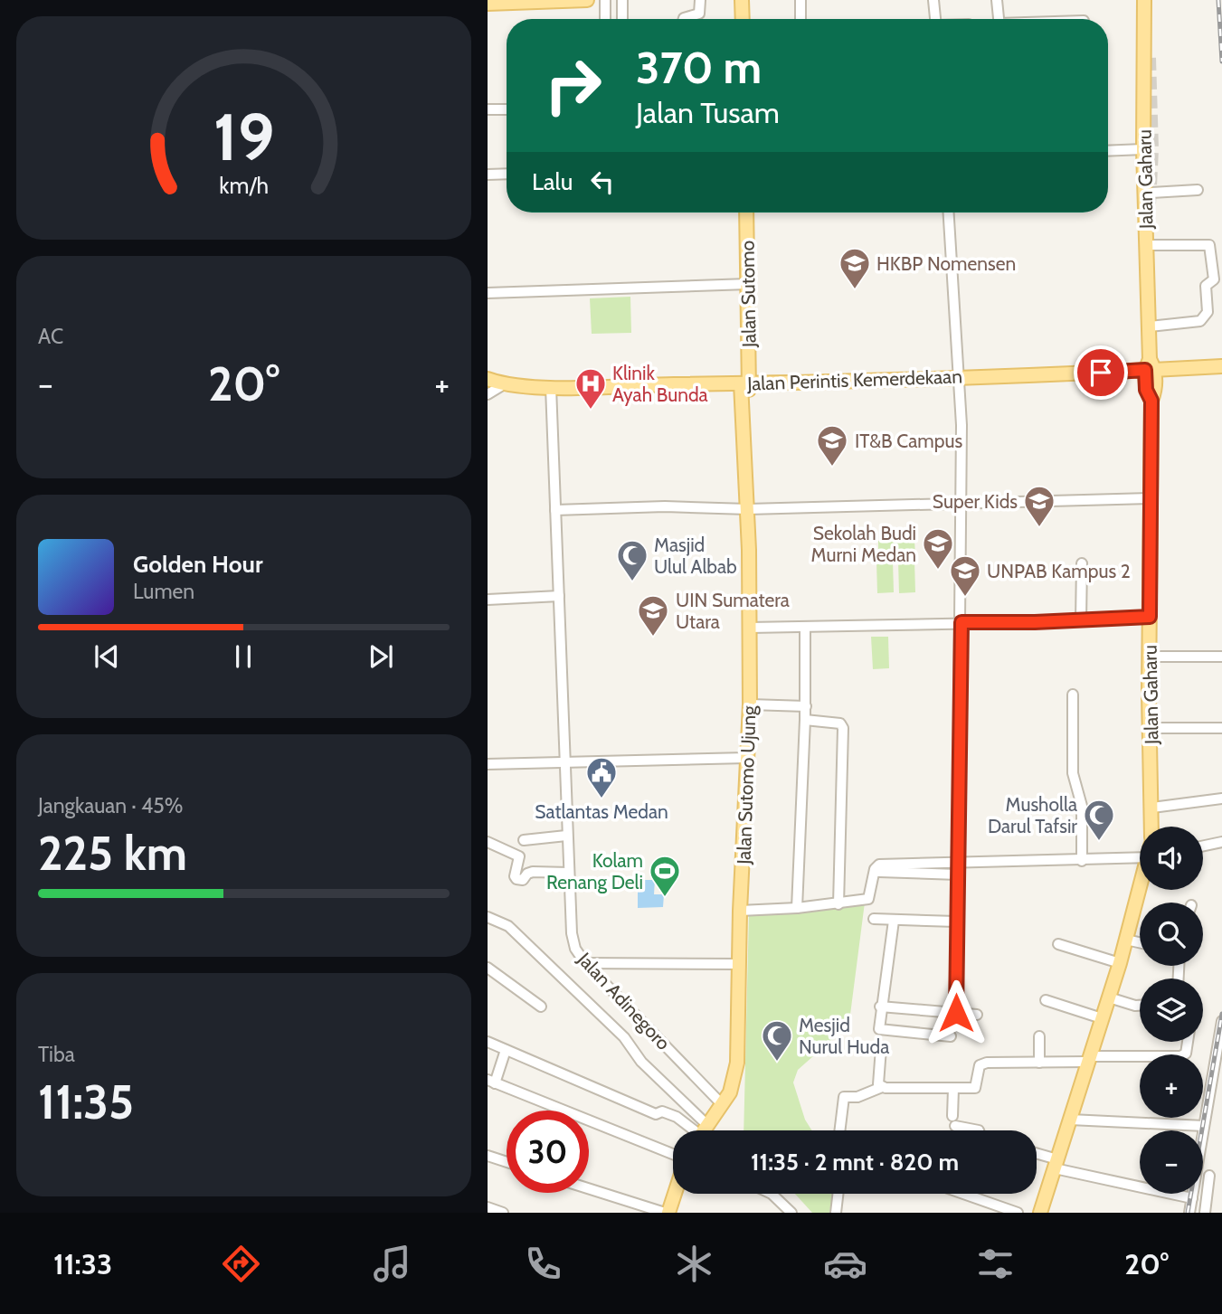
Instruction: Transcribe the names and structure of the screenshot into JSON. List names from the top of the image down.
{
  "streets": {
    "main road": [
      "Jalan Gaharu",
      "Jalan Sutomo",
      "Jalan Perintis Kemerdekaan",
      "Jalan Sutomo Ujung"
    ],
    "street": ["Jalan Adinegoro"]
  },
  "crossings": [
    ["Jalan Gaharu", "Jalan Perintis Kemerdekaan"],
    ["Jalan Sutomo", "Jalan Perintis Kemerdekaan"],
    ["Jalan Sutomo", "Jalan Sutomo Ujung"],
    ["Jalan Perintis Kemerdekaan", "Jalan Sutomo Ujung"],
    ["Jalan Perintis Kemerdekaan", "Jalan Adinegoro"],
    ["Jalan Sutomo Ujung", "Jalan Adinegoro"]
  ],
  "places": {
    "school or university": [
      "HKBP Nomensen",
      "IT&B Campus",
      "Super Kids",
      "Sekolah Budi Murni Medan",
      "UNPAB Kampus 2",
      "UIN Sumatera Utara"
    ],
    "hospital": ["Klinik Ayah Bunda"],
    "mosque": ["Masjid Ulul Albab", "Musholla Darul Tafsir", "Mesjid Nurul Huda"],
    "public building": ["Satlantas Medan"],
    "sports": ["Kolam Renang Deli"]
  },
  "page": {
    "turn": ["370 m", "Jalan Tusam"],
    "then": "Lalu",
    "tile": [
      "AC",
      ["Jangkauan · 45%", "225 km"],
      ["Tiba", "11:35"]
    ],
    "heat": ["−", "20°", "+"],
    "song": ["Golden Hour", "Lumen"],
    "map_buttons": ["+", "−"],
    "limit": "30",
    "trip": "11:35 · 2 mnt · 820 m",
    "tabs": ["11:33", "20°"],
    "gauge": ["19", "km/h"]
  }
}
